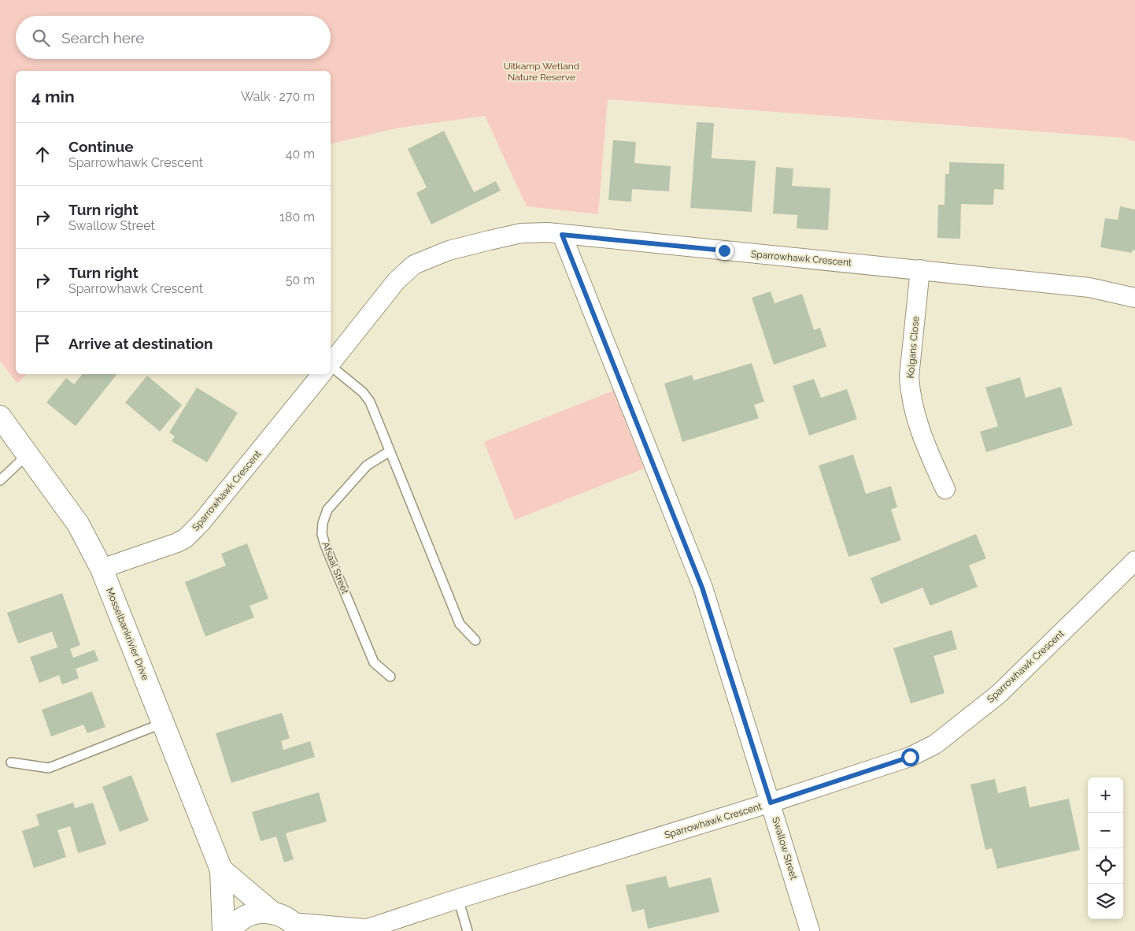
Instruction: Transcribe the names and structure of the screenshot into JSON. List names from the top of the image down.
{
  "streets": {
    "street": [
      "Sparrowhawk Crescent",
      "Kolgans Close",
      "Mosselbankrivier Drive",
      "Swallow Street"
    ],
    "lane": ["Afsaal Street"]
  },
  "crossings": [
    ["Sparrowhawk Crescent", "Kolgans Close"],
    ["Sparrowhawk Crescent", "Mosselbankrivier Drive"],
    ["Sparrowhawk Crescent", "Swallow Street"]
  ],
  "parks": ["Uitkamp Wetland Nature Reserve"],
  "page": {
    "search": "Search here",
    "heading": ["4 min", "Walk · 270 m"],
    "list": [
      ["Continue", "Sparrowhawk Crescent", "40 m"],
      ["Turn right", "Swallow Street", "180 m"],
      ["Turn right", "Sparrowhawk Crescent", "50 m"],
      "Arrive at destination"
    ],
    "map_buttons": ["+", "−"]
  }
}
